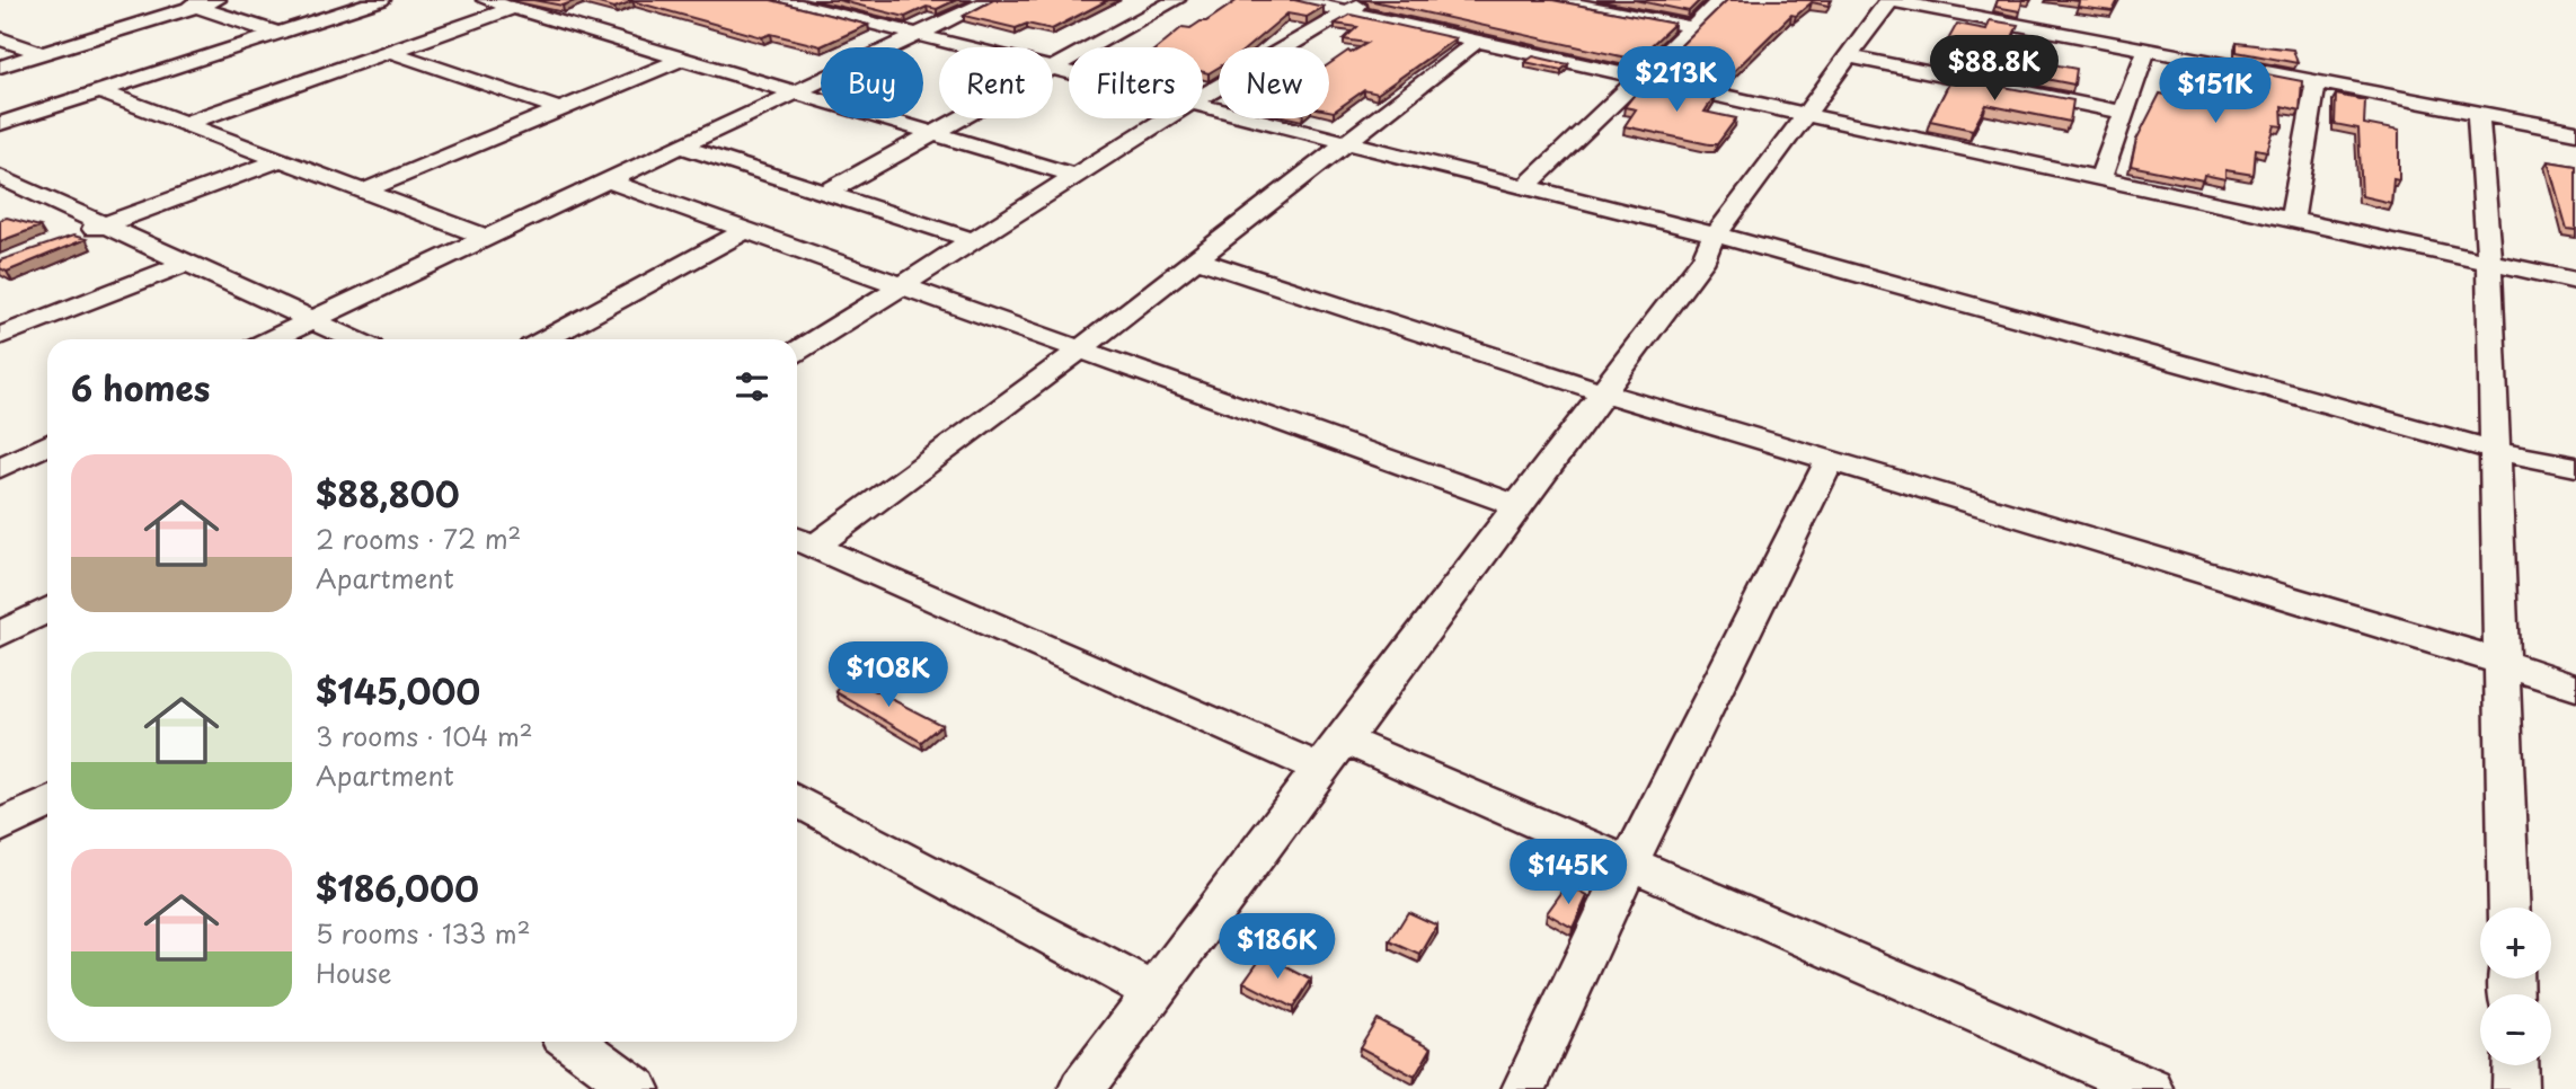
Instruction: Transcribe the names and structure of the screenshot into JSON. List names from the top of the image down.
{
  "page": {
    "price": [
      "$88.8K",
      "$213K",
      "$151K",
      "$108K",
      "$145K",
      "$186K"
    ],
    "chip": [
      "Buy",
      "Rent",
      "Filters",
      "New"
    ],
    "heading": "6 homes",
    "list": [
      {
        "name": "$88,800",
        "note": "2 rooms · 72 m² · Apartment"
      },
      {
        "name": "$145,000",
        "note": "3 rooms · 104 m² · Apartment"
      },
      {
        "name": "$186,000",
        "note": "5 rooms · 133 m² · House"
      }
    ],
    "map_buttons": ["+", "−"]
  }
}
